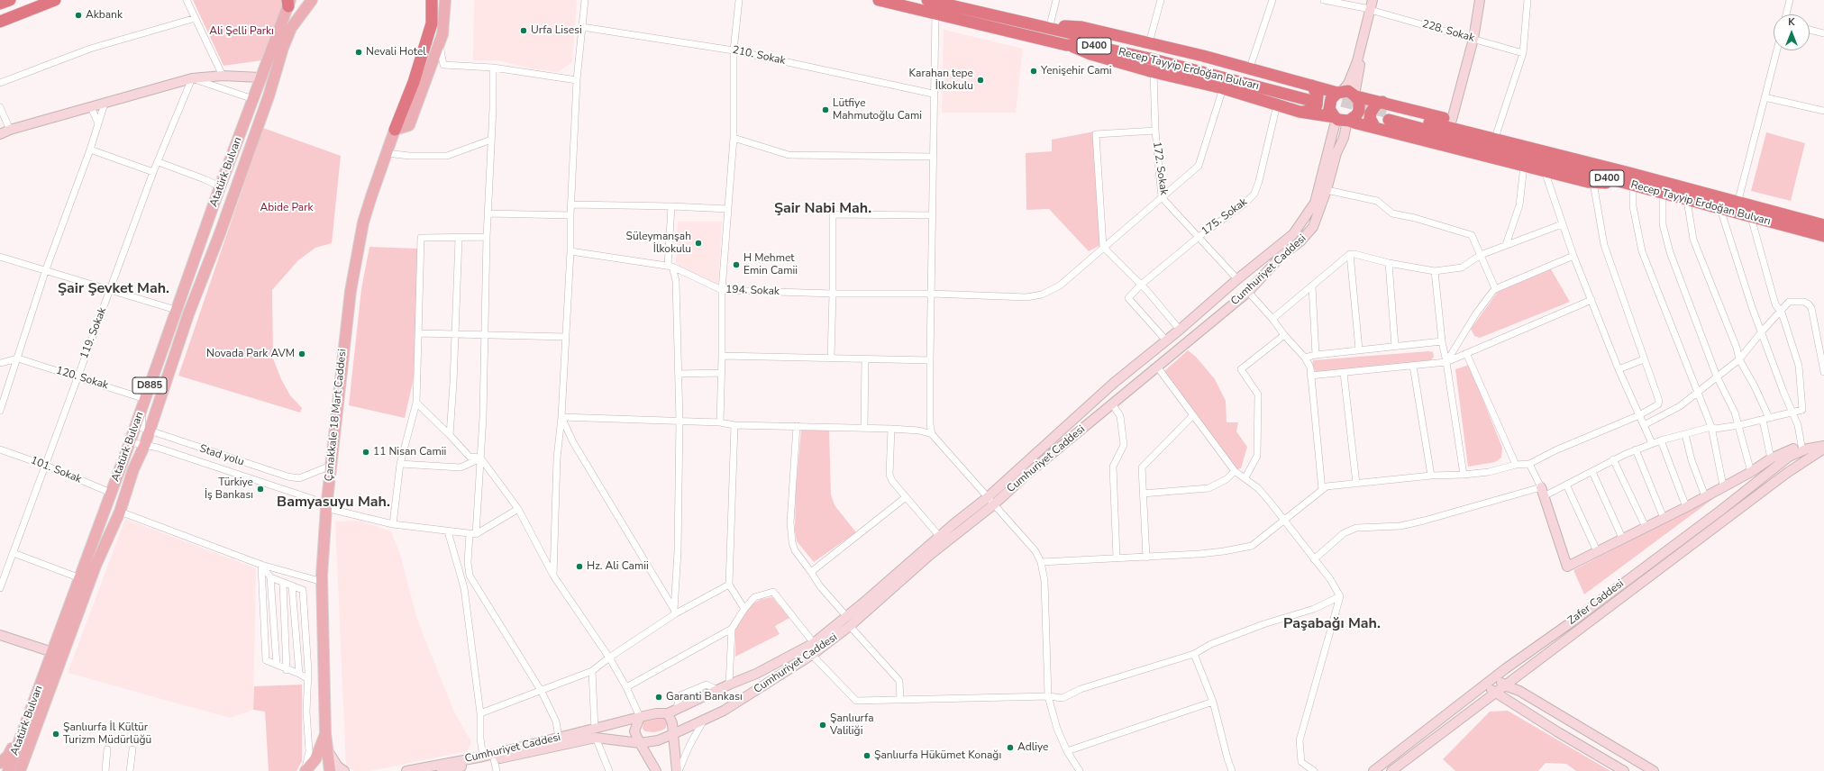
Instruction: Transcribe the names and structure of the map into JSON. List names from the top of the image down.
{
  "streets": {
    "highway": ["D400", "Recep Tayyip Erdoğan Bulvarı"],
    "main road": [
      "Atatürk Bulvarı",
      "Cumhuriyet Caddesi",
      "D885",
      "Çanakkale 18 Mart Caddesi",
      "Zafer Caddesi"
    ],
    "street": [
      "228. Sokak",
      "210. Sokak",
      "172. Sokak",
      "175. Sokak",
      "194. Sokak",
      "119. Sokak",
      "120. Sokak",
      "Stad yolu",
      "101. Sokak"
    ]
  },
  "crossings": [
    ["172. Sokak", "175. Sokak"],
    ["172. Sokak", "Cumhuriyet Caddesi"],
    ["172. Sokak", "194. Sokak"],
    ["Atatürk Bulvarı", "120. Sokak"],
    ["Atatürk Bulvarı", "101. Sokak"],
    ["175. Sokak", "Cumhuriyet Caddesi"],
    ["119. Sokak", "120. Sokak"],
    ["119. Sokak", "101. Sokak"],
    ["Çanakkale 18 Mart Caddesi", "Stad yolu"]
  ],
  "districts": [
    "Şair Nabi Mah.",
    "Şair Şevket Mah.",
    "Bamyasuyu Mah.",
    "Paşabağı Mah."
  ],
  "parks": ["Ali Şelli Parkı", "Abide Park"],
  "places": [
    "Akbank",
    "Urfa Lisesi",
    "Nevali Hotel",
    "Yenişehir Cami",
    "Karahan tepe İlkokulu",
    "Lütfiye Mahmutoğlu Cami",
    "Süleymanşah İlkokulu",
    "H Mehmet Emin Camii",
    "Novada Park AVM",
    "11 Nisan Camii",
    "Türkiye İş Bankası",
    "Hz. Ali Camii",
    "Garanti Bankası",
    "Şanlıurfa Valiliği",
    "Şanlıurfa İl Kültür Turizm Müdürlüğü",
    "Adliye",
    "Şanlıurfa Hükümet Konağı"
  ],
  "north": "top"
}
